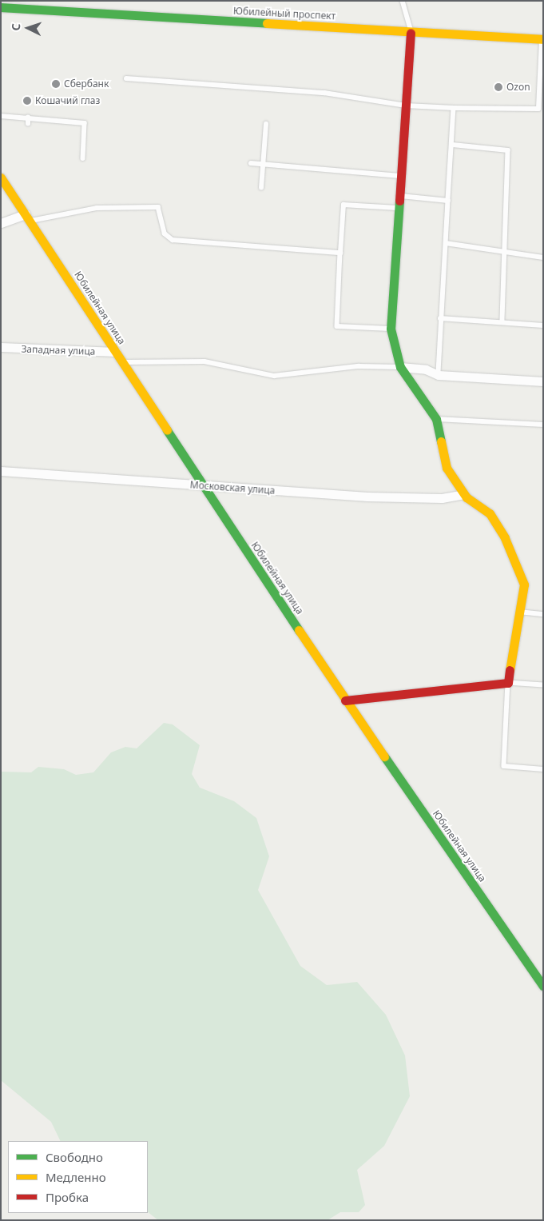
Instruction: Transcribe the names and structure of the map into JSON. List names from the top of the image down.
{
  "streets": {
    "main road": ["Юбилейный проспект", "Юбилейная улица"],
    "street": ["Западная улица", "Московская улица"]
  },
  "crossings": [
    ["Юбилейная улица", "Западная улица"],
    ["Юбилейная улица", "Московская улица"]
  ],
  "places": ["Сбербанк", "Ozon", "Кошачий глаз"],
  "legend": ["Свободно", "Медленно", "Пробка"],
  "north": "left"
}
